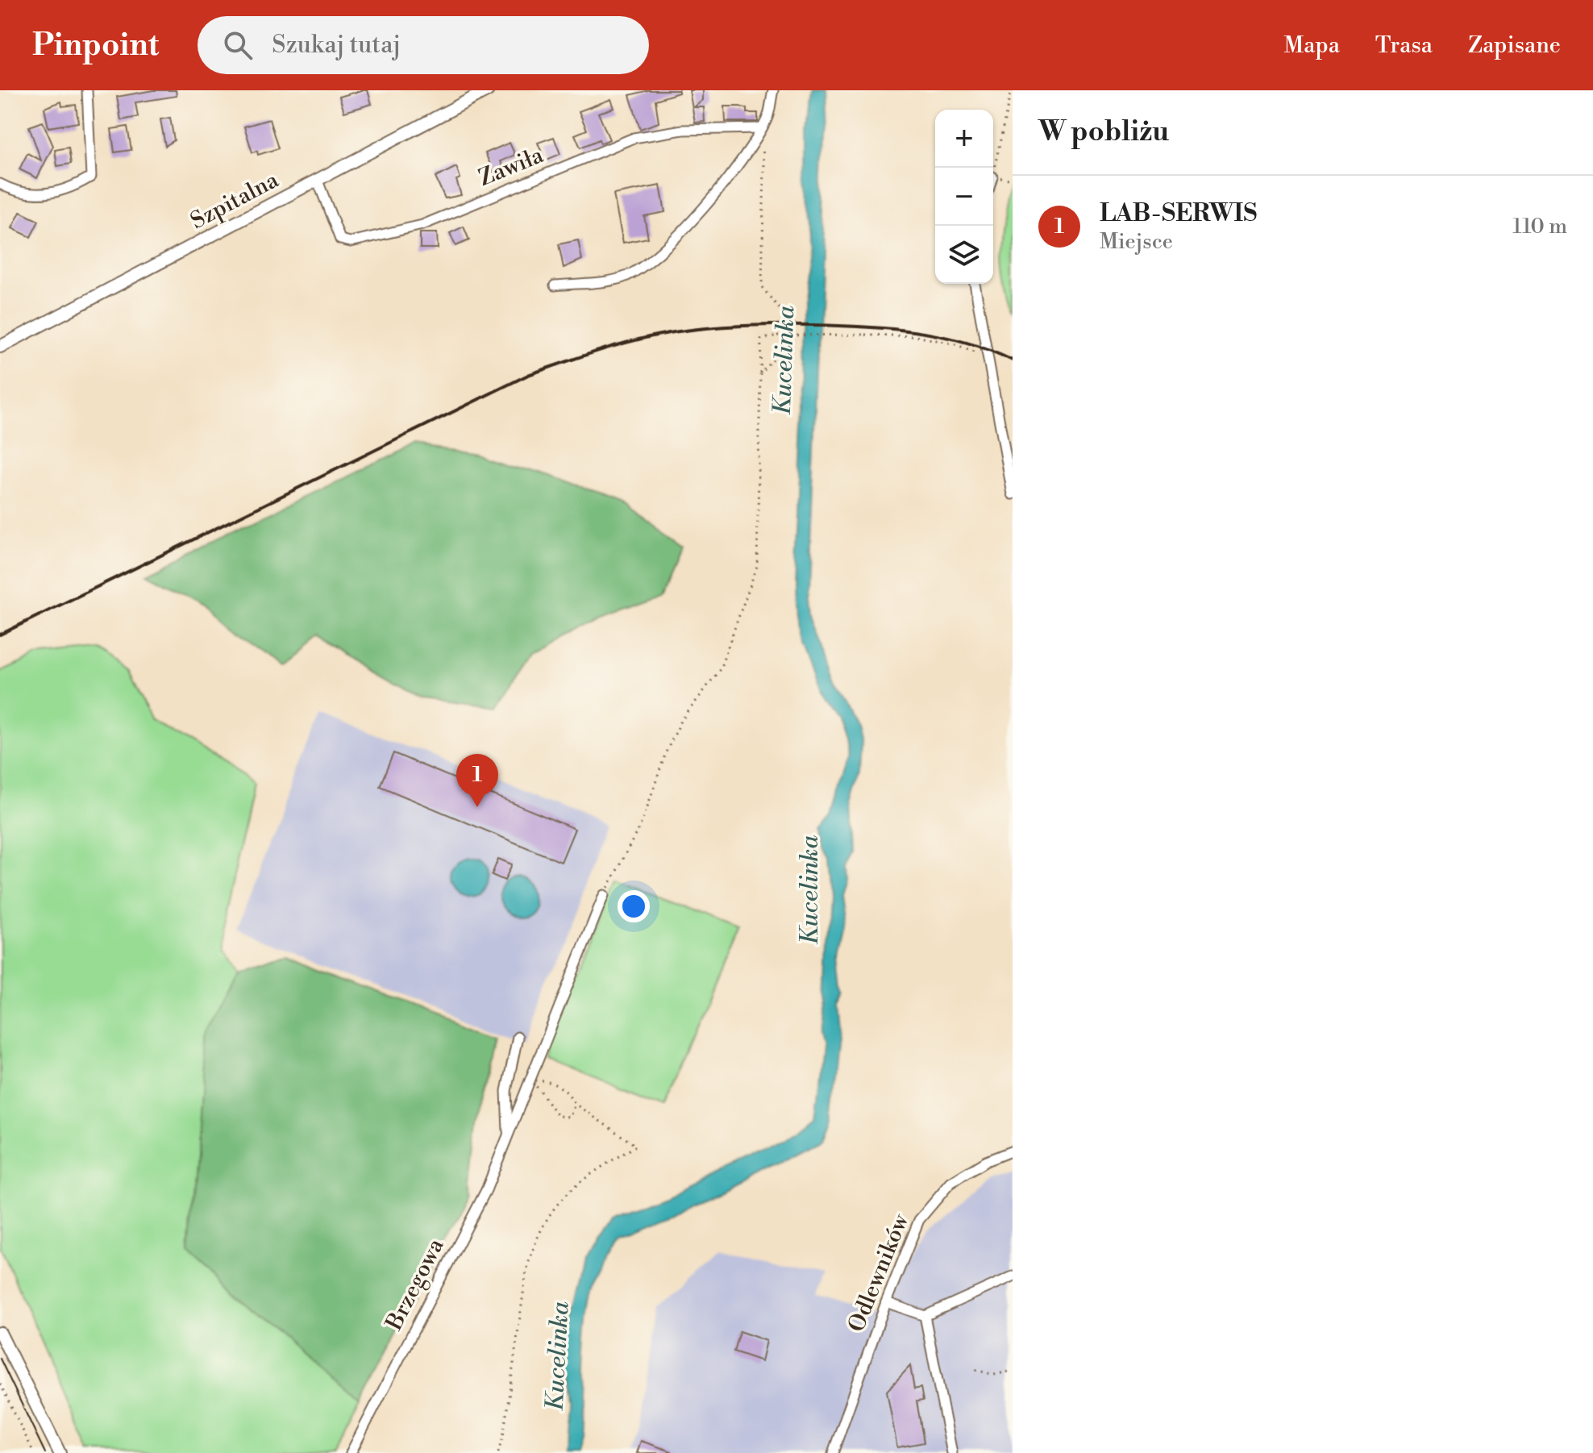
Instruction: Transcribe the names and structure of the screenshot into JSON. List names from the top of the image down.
{
  "streets": {
    "street": [
      "Zawiła",
      "Szpitalna",
      "Odlewników",
      "Brzegowa"
    ]
  },
  "crossings": [
    ["Zawiła", "Szpitalna"]
  ],
  "water": ["Kucelinka"],
  "page": {
    "header": "Pinpoint",
    "search": "Szukaj tutaj",
    "nav": ["Mapa", "Trasa", "Zapisane"],
    "heading": "W pobliżu",
    "map_buttons": ["+", "−"],
    "list": [
      {
        "mark": "1",
        "name": "LAB-SERWIS",
        "note": "Miejsce",
        "value": "110 m"
      }
    ],
    "pins": "1"
  }
}
